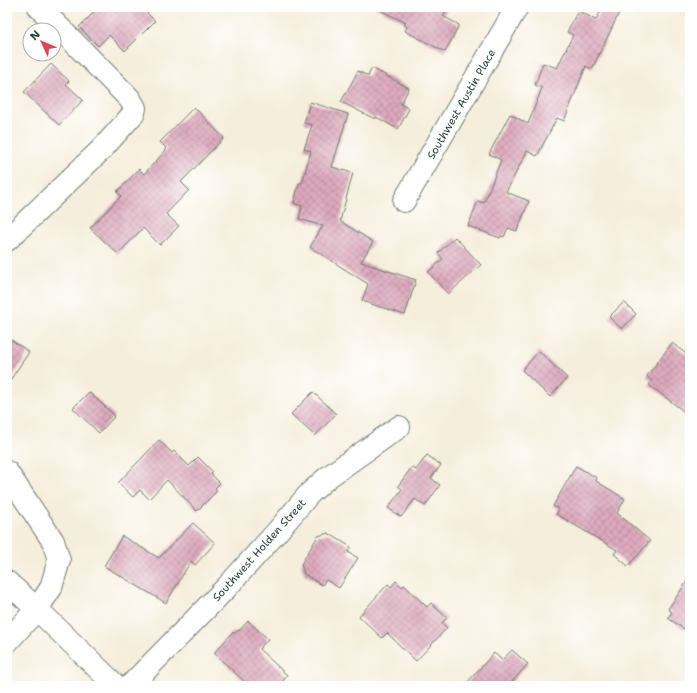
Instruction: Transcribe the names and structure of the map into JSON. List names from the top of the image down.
{
  "streets": {
    "street": ["Southwest Austin Place", "Southwest Holden Street"]
  },
  "north": "top left"
}
